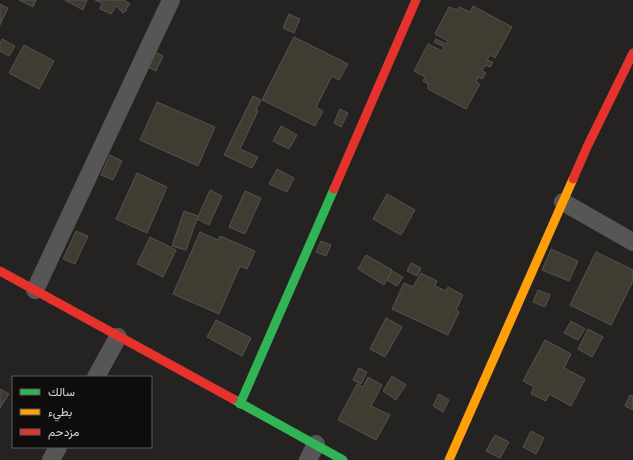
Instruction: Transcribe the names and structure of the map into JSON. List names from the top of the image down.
{
  "legend": ["سالك", "بطيء", "مزدحم"]
}
